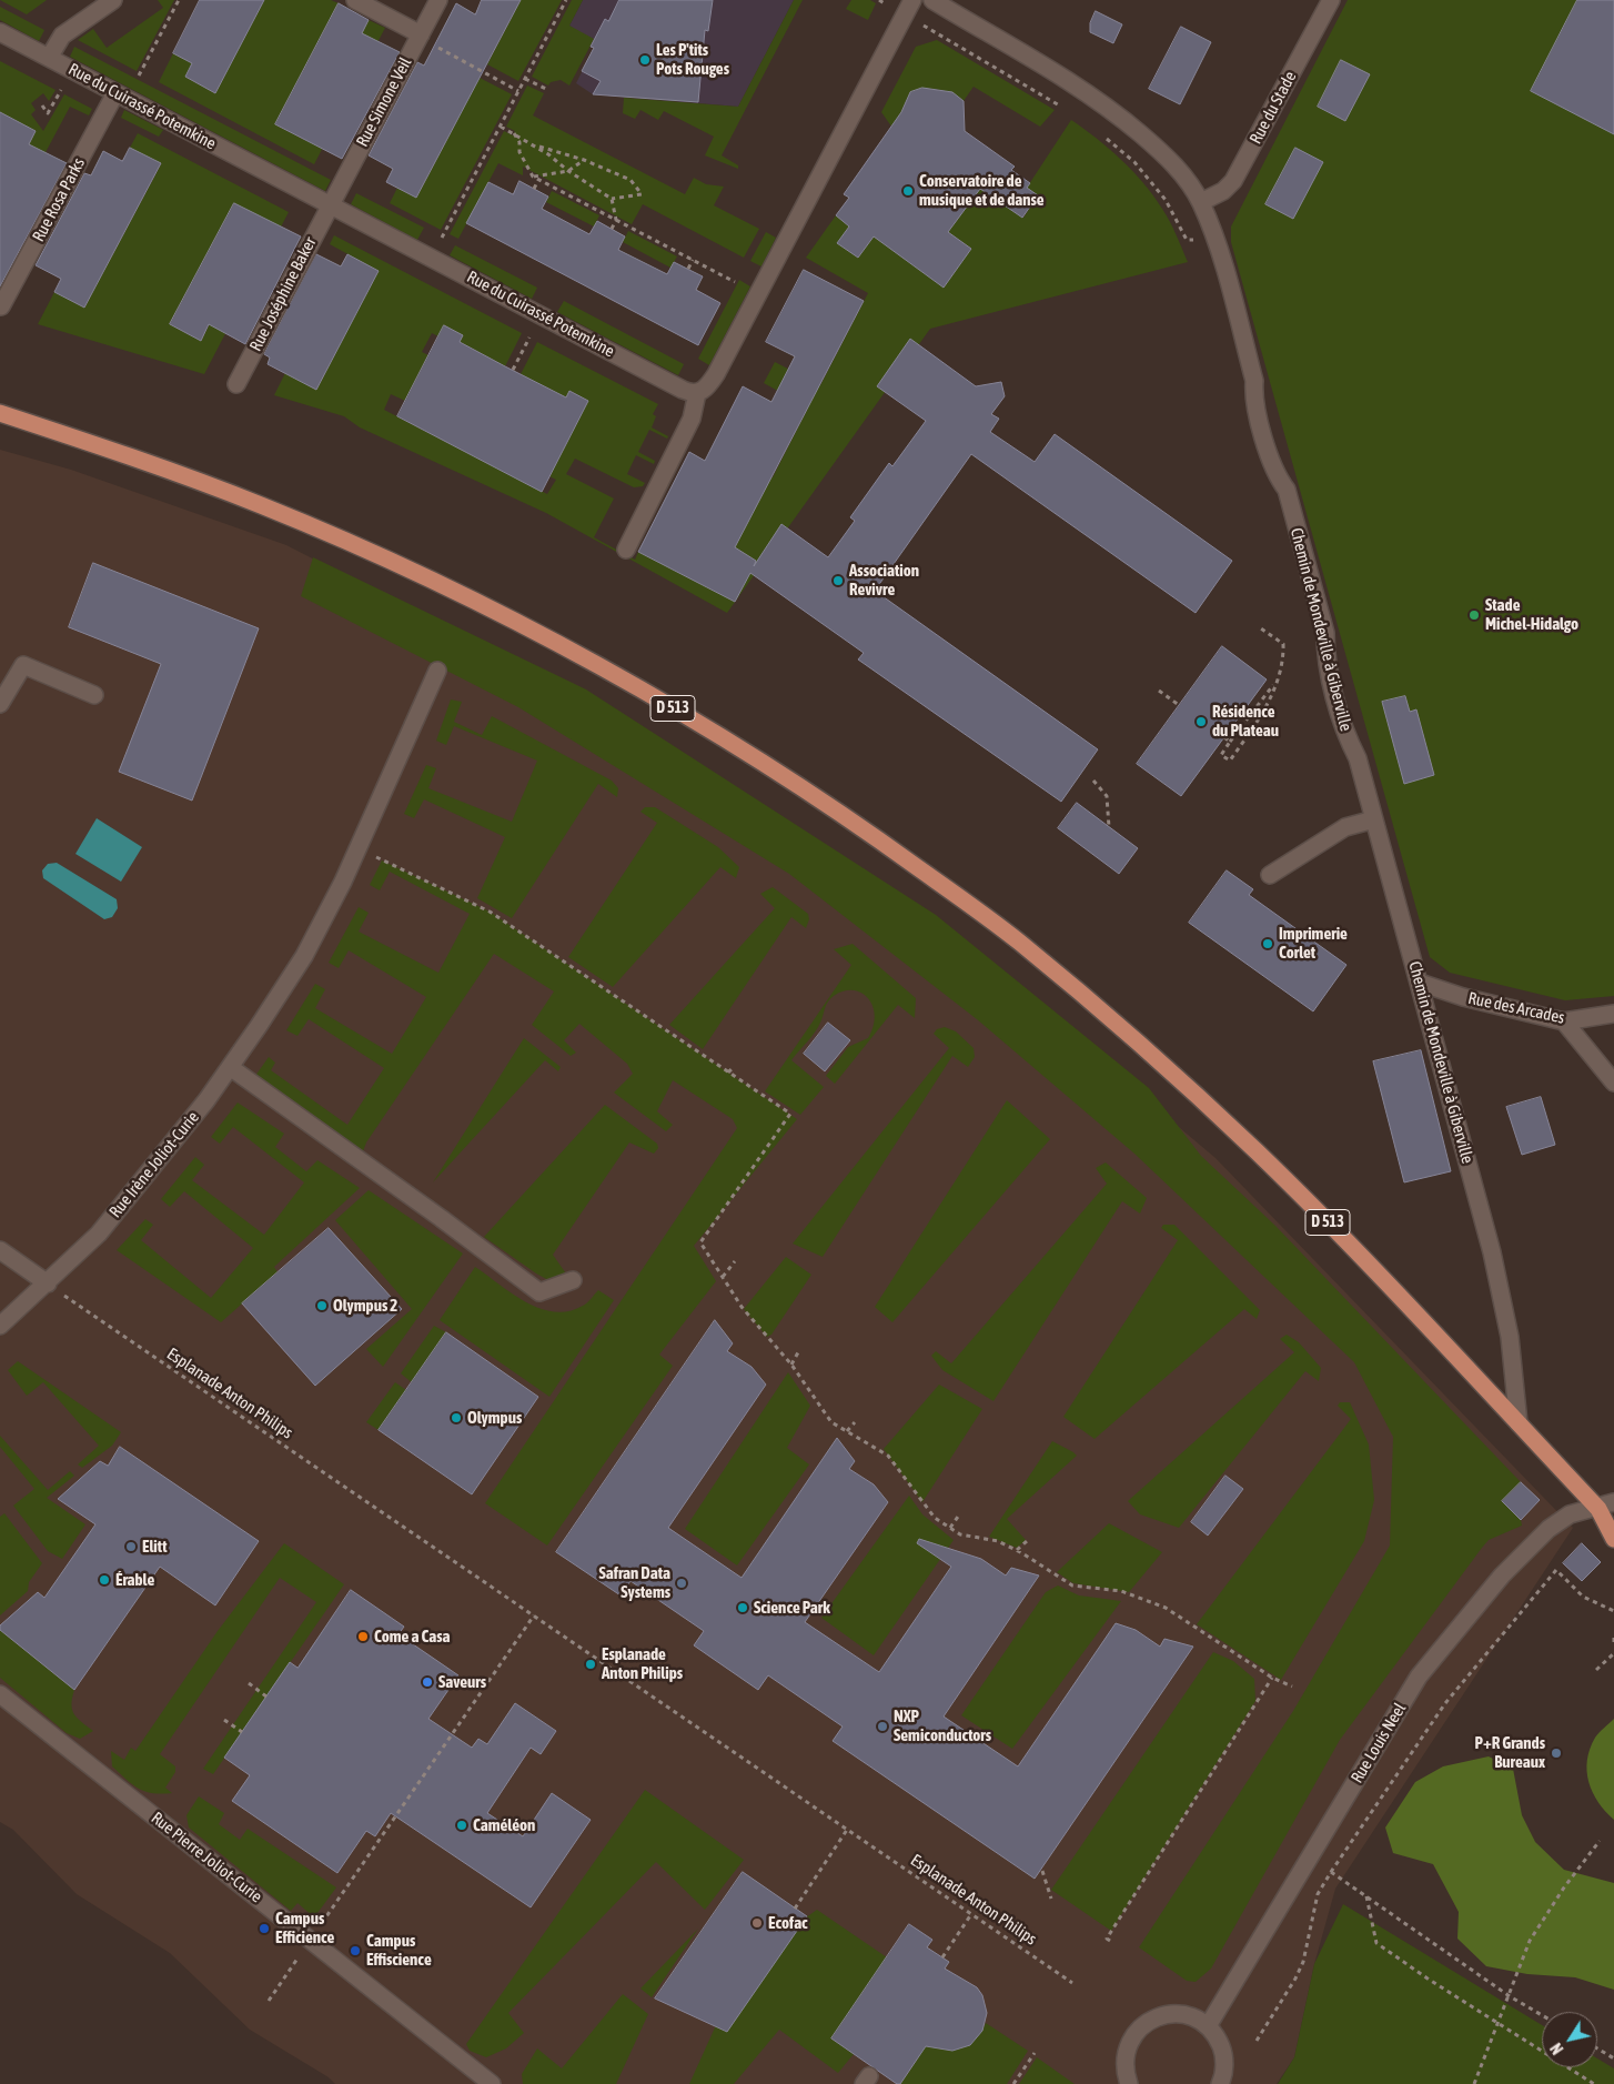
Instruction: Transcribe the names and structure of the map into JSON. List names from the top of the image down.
{
  "streets": {
    "main road": ["D 513"],
    "street": [
      "Rue Simone Veil",
      "Rue du Cuirassé Potemkine",
      "Rue du Stade",
      "Rue Rosa Parks",
      "Rue Joséphine Baker",
      "Chemin de Mondeville à Giberville",
      "Rue des Arcades",
      "Rue Irène Joliot-Curie",
      "Rue Louis Neel",
      "Rue Pierre Joliot-Curie"
    ],
    "path": ["Esplanade Anton Philips"]
  },
  "crossings": [
    ["Rue Simone Veil", "Rue du Cuirassé Potemkine"],
    ["Rue Simone Veil", "Rue Joséphine Baker"],
    ["Rue du Cuirassé Potemkine", "Rue Rosa Parks"],
    ["Rue du Cuirassé Potemkine", "Rue Joséphine Baker"],
    ["Rue du Stade", "Chemin de Mondeville à Giberville"],
    ["Chemin de Mondeville à Giberville", "D 513"],
    ["Chemin de Mondeville à Giberville", "Rue des Arcades"],
    ["D 513", "Rue Louis Neel"]
  ],
  "places": [
    "Les P'tits Pots Rouges",
    "Conservatoire de musique et de danse",
    "Association Revivre",
    "Stade Michel-Hidalgo",
    "Résidence du Plateau",
    "Imprimerie Corlet",
    "Olympus 2",
    "Olympus",
    "Elitt",
    "Érable",
    "Safran Data Systems",
    "Science Park",
    "Come a Casa",
    "Esplanade Anton Philips",
    "Saveurs",
    "NXP Semiconductors",
    "P+R Grands Bureaux",
    "Caméléon",
    "Ecofac",
    "Campus Efficience",
    "Campus Effiscience"
  ],
  "north": "bottom left"
}
